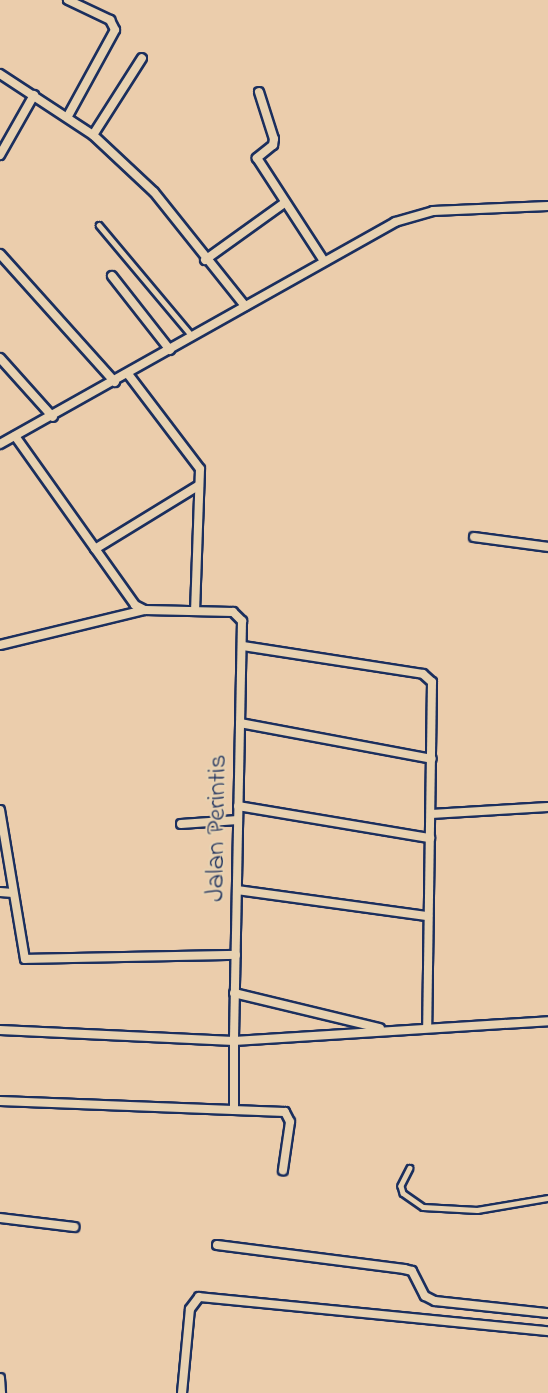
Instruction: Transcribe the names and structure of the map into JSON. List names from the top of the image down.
{
  "streets": {
    "street": ["Jalan Perintis"]
  }
}
